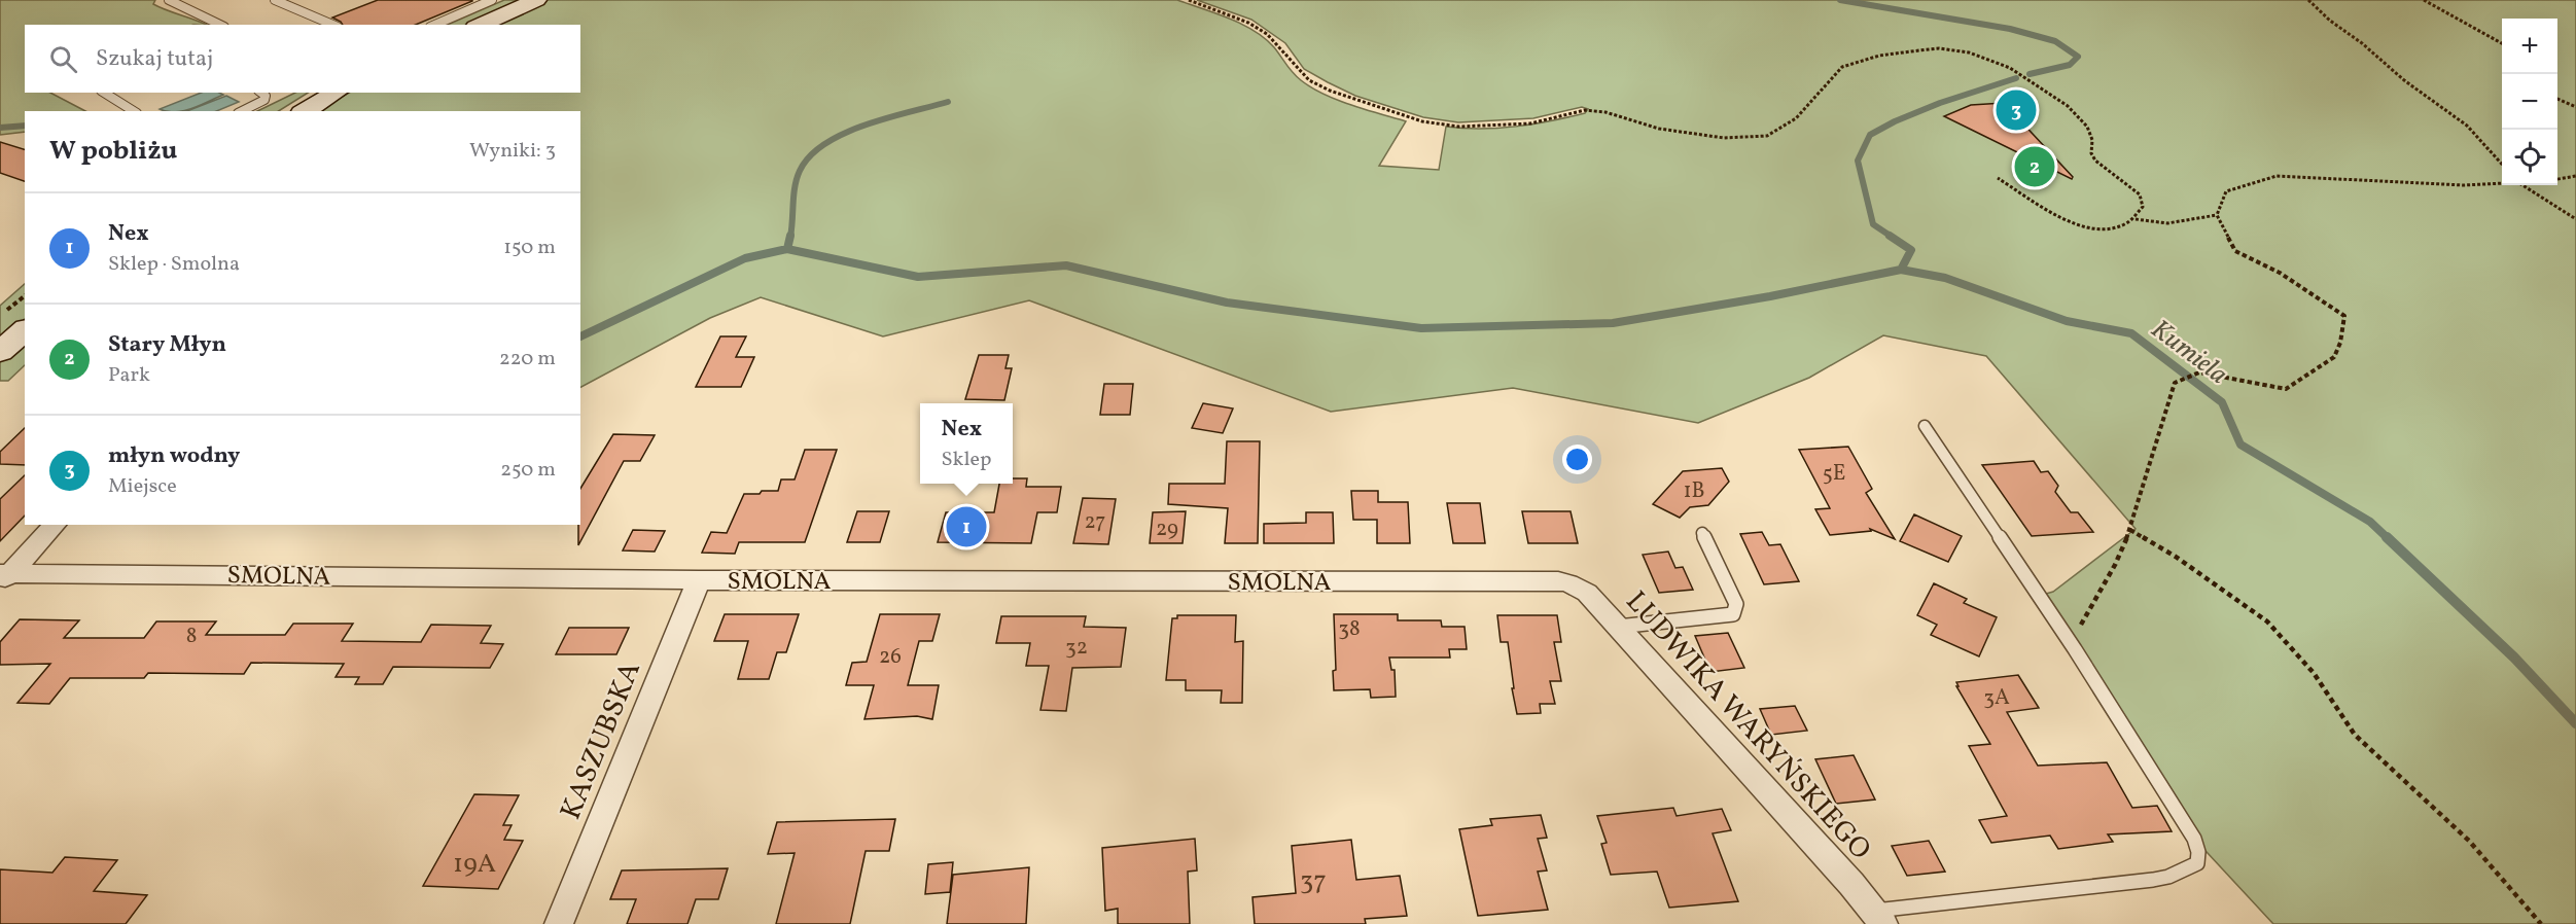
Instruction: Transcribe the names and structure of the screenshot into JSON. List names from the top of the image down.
{
  "streets": {
    "street": ["SMOLNA", "LUDWIKA WARYŃSKIEGO", "KASZUBSKA"]
  },
  "crossings": [
    ["SMOLNA", "LUDWIKA WARYŃSKIEGO"],
    ["SMOLNA", "KASZUBSKA"]
  ],
  "water": ["Kumiela"],
  "house_numbers": [
    "5E",
    "1B",
    "27",
    "29",
    "38",
    "8",
    "32",
    "26",
    "3A",
    "19A",
    "37"
  ],
  "page": {
    "map_buttons": ["+", "−"],
    "search": "Szukaj tutaj",
    "pins": ["3", "2", "1"],
    "heading": ["W pobliżu", "Wyniki: 3"],
    "list": [
      {
        "mark": "1",
        "name": "Nex",
        "note": "Sklep · Smolna",
        "value": "150 m"
      },
      {
        "mark": "2",
        "name": "Stary Młyn",
        "note": "Park",
        "value": "220 m"
      },
      {
        "mark": "3",
        "name": "młyn wodny",
        "note": "Miejsce",
        "value": "250 m"
      }
    ],
    "popup": ["Nex", "Sklep"]
  }
}
